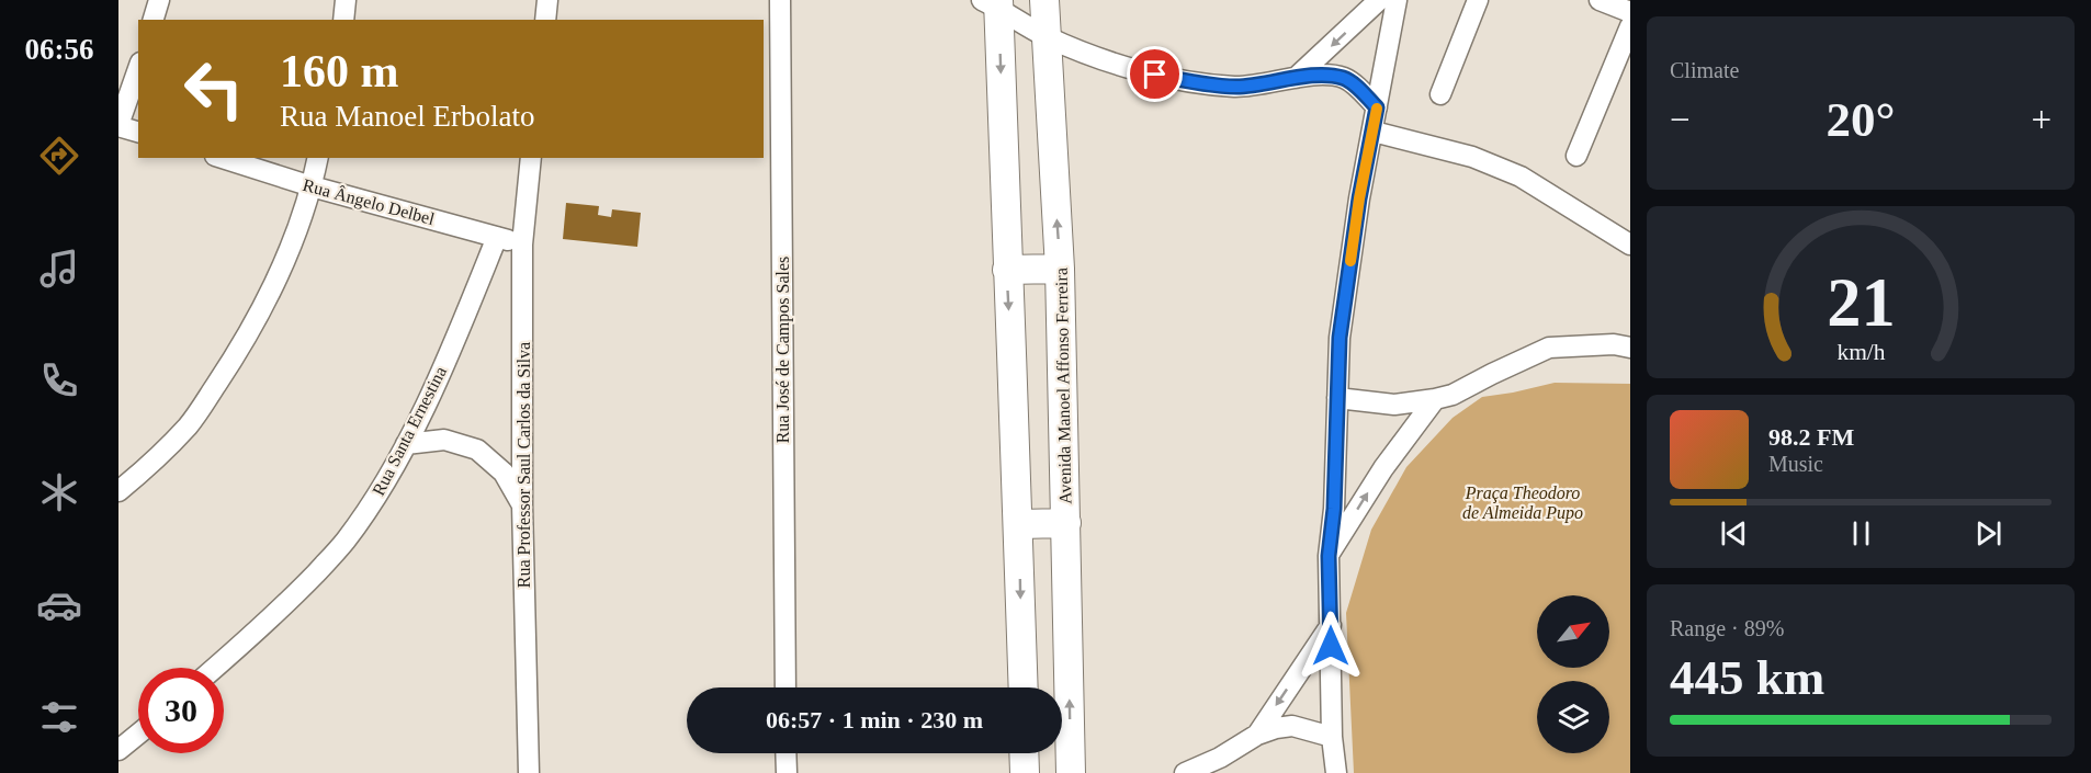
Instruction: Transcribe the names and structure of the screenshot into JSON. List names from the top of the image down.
{
  "streets": {
    "main road": ["Avenida Manoel Affonso Ferreira"],
    "street": [
      "Rua Ângelo Delbel",
      "Rua José de Campos Sales",
      "Rua Santa Ernestina",
      "Rua Professor Saul Carlos da Silva"
    ]
  },
  "crossings": [
    ["Rua Ângelo Delbel", "Rua Santa Ernestina"],
    ["Rua Ângelo Delbel", "Rua Professor Saul Carlos da Silva"]
  ],
  "parks": ["Praça Theodoro de Almeida Pupo"],
  "north": "top right",
  "page": {
    "tabs": "06:56",
    "tile": [
      "Climate",
      ["Range · 89%", "445 km"]
    ],
    "turn": ["160 m", "Rua Manoel Erbolato"],
    "heat": ["−", "20°", "+"],
    "song": ["98.2 FM", "Music"],
    "limit": "30",
    "trip": "06:57 · 1 min · 230 m",
    "gauge": ["21", "km/h"]
  }
}
